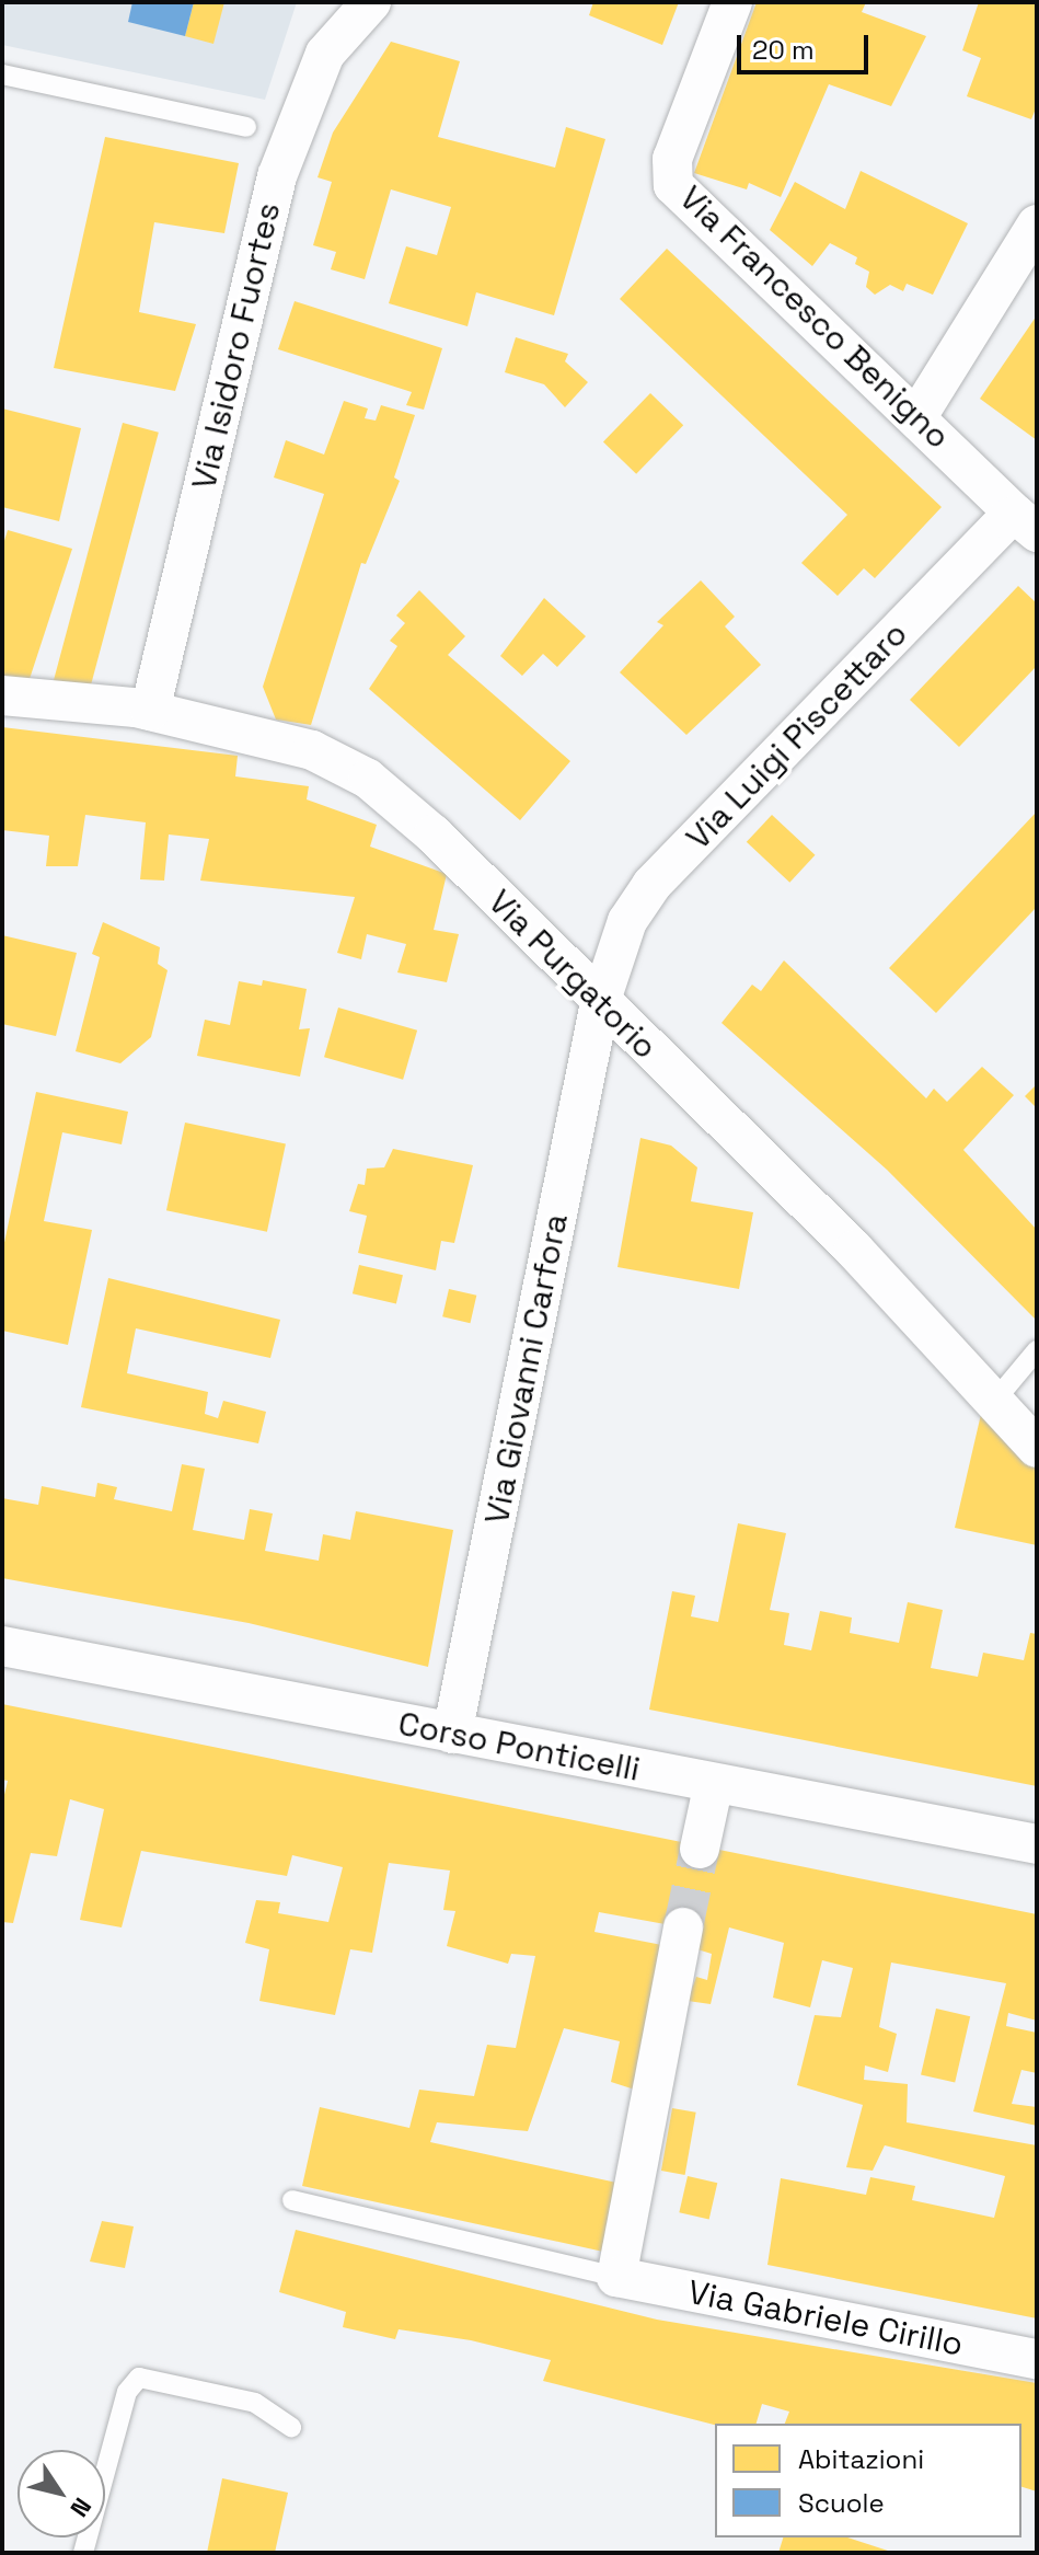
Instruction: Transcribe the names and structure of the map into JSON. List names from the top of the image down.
{
  "streets": {
    "street": [
      "Via Francesco Benigno",
      "Via Isidoro Fuortes",
      "Via Luigi Piscettaro",
      "Via Purgatorio",
      "Via Giovanni Carfora",
      "Corso Ponticelli",
      "Via Gabriele Cirillo"
    ]
  },
  "crossings": [
    ["Via Francesco Benigno", "Via Luigi Piscettaro"],
    ["Via Isidoro Fuortes", "Via Purgatorio"],
    ["Via Luigi Piscettaro", "Via Purgatorio"],
    ["Via Luigi Piscettaro", "Via Giovanni Carfora"],
    ["Via Purgatorio", "Via Giovanni Carfora"],
    ["Via Giovanni Carfora", "Corso Ponticelli"]
  ],
  "legend": ["Abitazioni", "Scuole"],
  "scale_bar": "20 m",
  "north": "bottom right"
}
